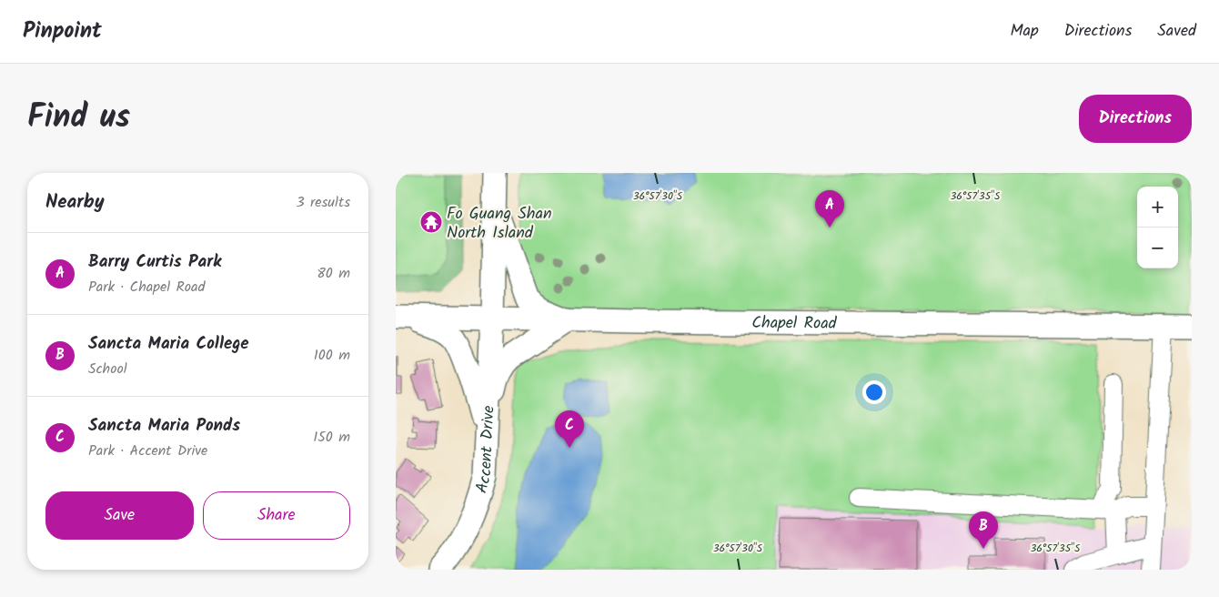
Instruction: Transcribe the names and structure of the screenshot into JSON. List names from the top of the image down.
{
  "streets": {
    "main road": ["Chapel Road", "Accent Drive"]
  },
  "crossings": [
    ["Chapel Road", "Accent Drive"]
  ],
  "places": {
    "temple": ["Fo Guang Shan North Island"]
  },
  "page": {
    "header": "Pinpoint",
    "nav": ["Map", "Directions", "Saved"],
    "title": "Find us",
    "buttons": [
      "Directions",
      ["Save", "Share"]
    ],
    "heading": ["Nearby", "3 results"],
    "map_buttons": ["+", "−"],
    "pins": ["A", "C", "B"],
    "list": [
      {
        "mark": "A",
        "name": "Barry Curtis Park",
        "note": "Park · Chapel Road",
        "value": "80 m"
      },
      {
        "mark": "B",
        "name": "Sancta Maria College",
        "note": "School",
        "value": "100 m"
      },
      {
        "mark": "C",
        "name": "Sancta Maria Ponds",
        "note": "Park · Accent Drive",
        "value": "150 m"
      }
    ]
  },
  "coordinates": ["36°57'30\"S", "36°57'35\"S"]
}
